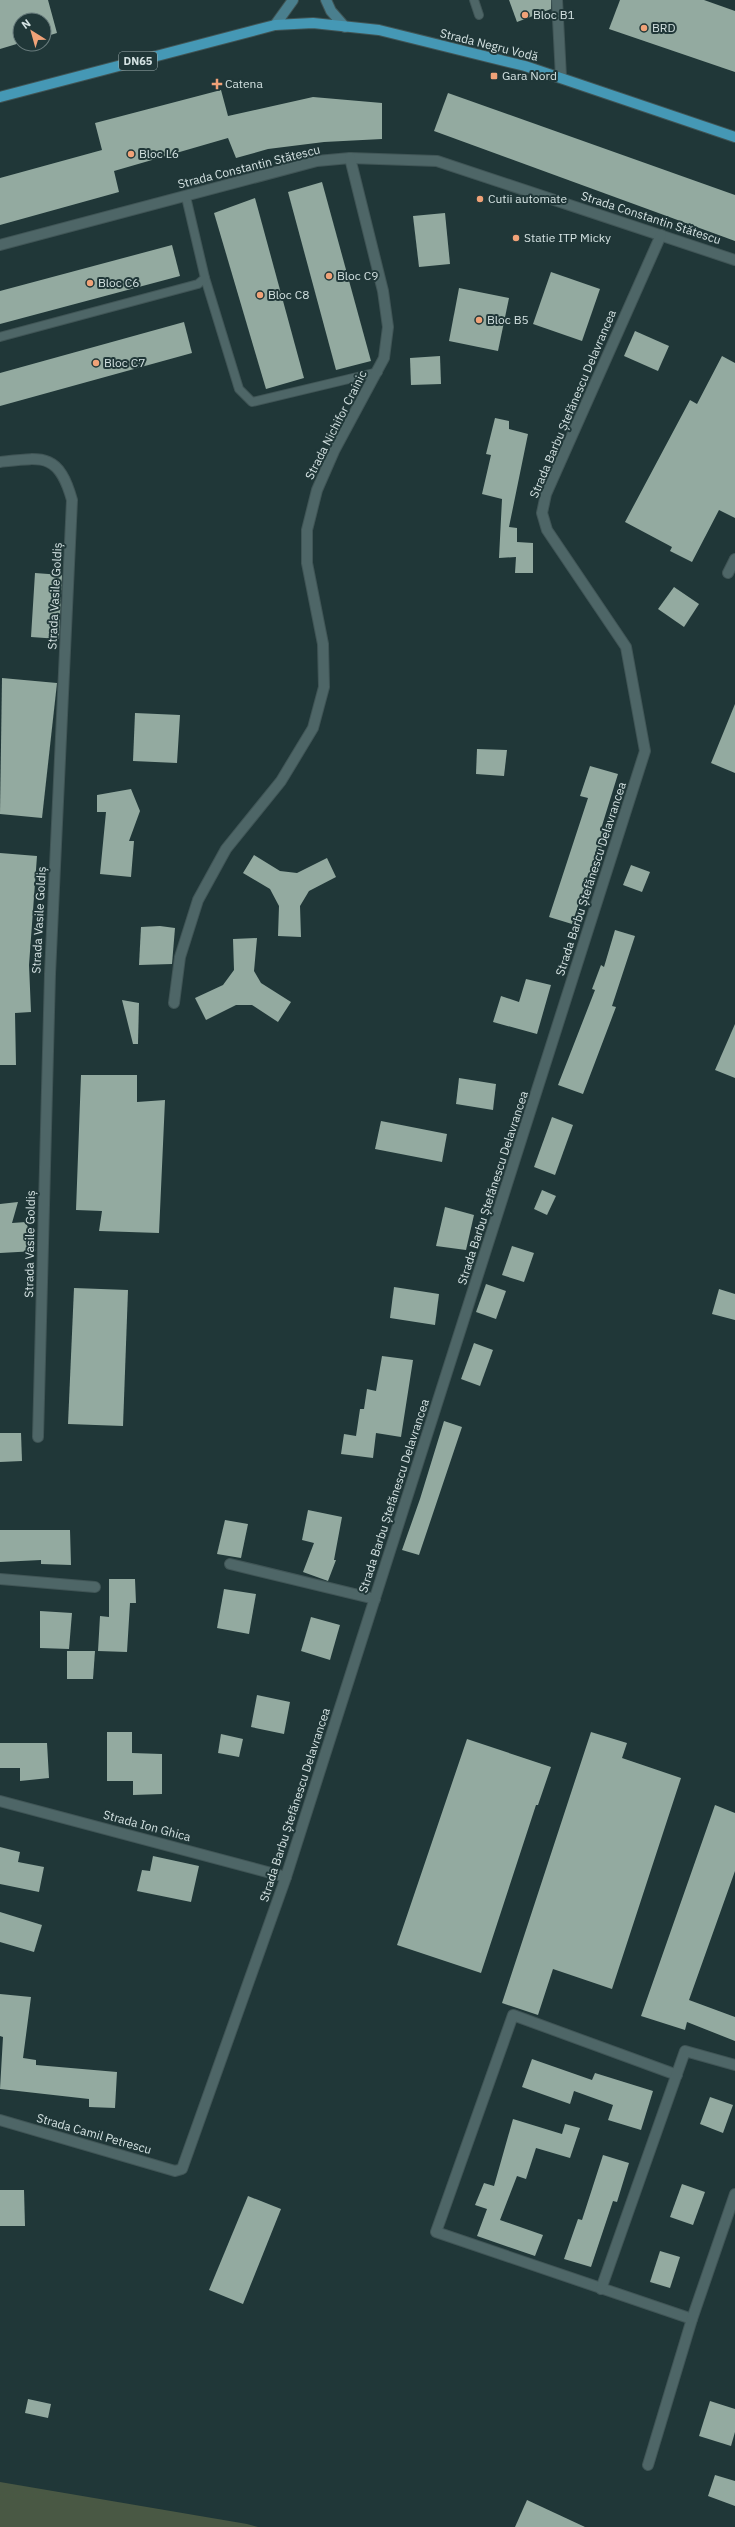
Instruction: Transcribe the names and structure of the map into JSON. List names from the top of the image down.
{
  "streets": {
    "main road": ["Strada Negru Vodă", "DN65"],
    "street": [
      "Strada Constantin Stătescu",
      "Strada Barbu Ștefănescu Delavrancea",
      "Strada Nichifor Crainic",
      "Strada Vasile Goldiș",
      "Strada Ion Ghica",
      "Strada Camil Petrescu"
    ]
  },
  "crossings": [
    ["Strada Negru Vodă", "DN65"],
    ["Strada Constantin Stătescu", "Strada Barbu Ștefănescu Delavrancea"],
    ["Strada Constantin Stătescu", "Strada Nichifor Crainic"],
    ["Strada Barbu Ștefănescu Delavrancea", "Strada Ion Ghica"],
    ["Strada Barbu Ștefănescu Delavrancea", "Strada Camil Petrescu"]
  ],
  "places": {
    "other": [
      "Bloc B1",
      "BRD",
      "Bloc L6",
      "Cutii automate",
      "Statie ITP Micky",
      "Bloc C9",
      "Bloc C6",
      "Bloc C8",
      "Bloc B5",
      "Bloc C7"
    ],
    "transit": ["Gara Nord"],
    "health": ["Catena"]
  },
  "north": "top left"
}
